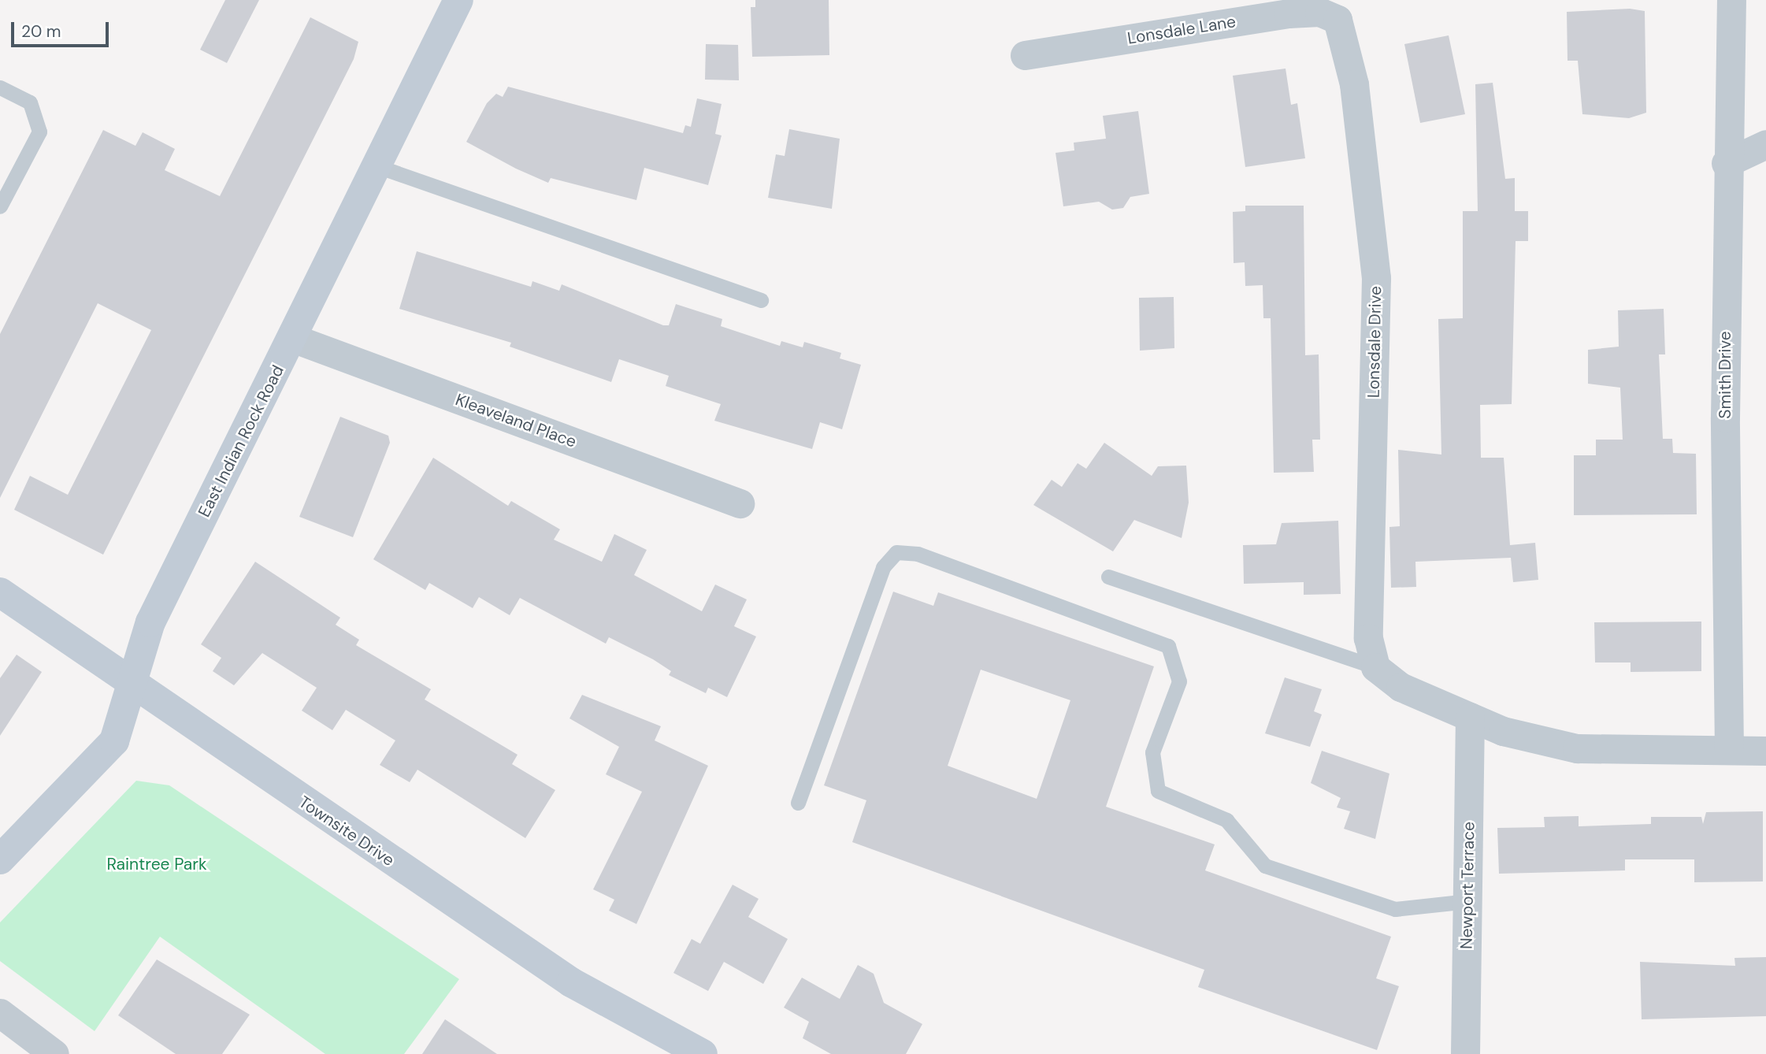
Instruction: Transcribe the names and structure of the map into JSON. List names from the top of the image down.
{
  "streets": {
    "street": [
      "Lonsdale Lane",
      "Lonsdale Drive",
      "Smith Drive",
      "Kleaveland Place",
      "East Indian Rock Road",
      "Townsite Drive",
      "Newport Terrace"
    ]
  },
  "crossings": [
    ["Lonsdale Lane", "Lonsdale Drive"],
    ["Kleaveland Place", "East Indian Rock Road"],
    ["East Indian Rock Road", "Townsite Drive"]
  ],
  "parks": ["Raintree Park"],
  "scale_bar": "20 m"
}
